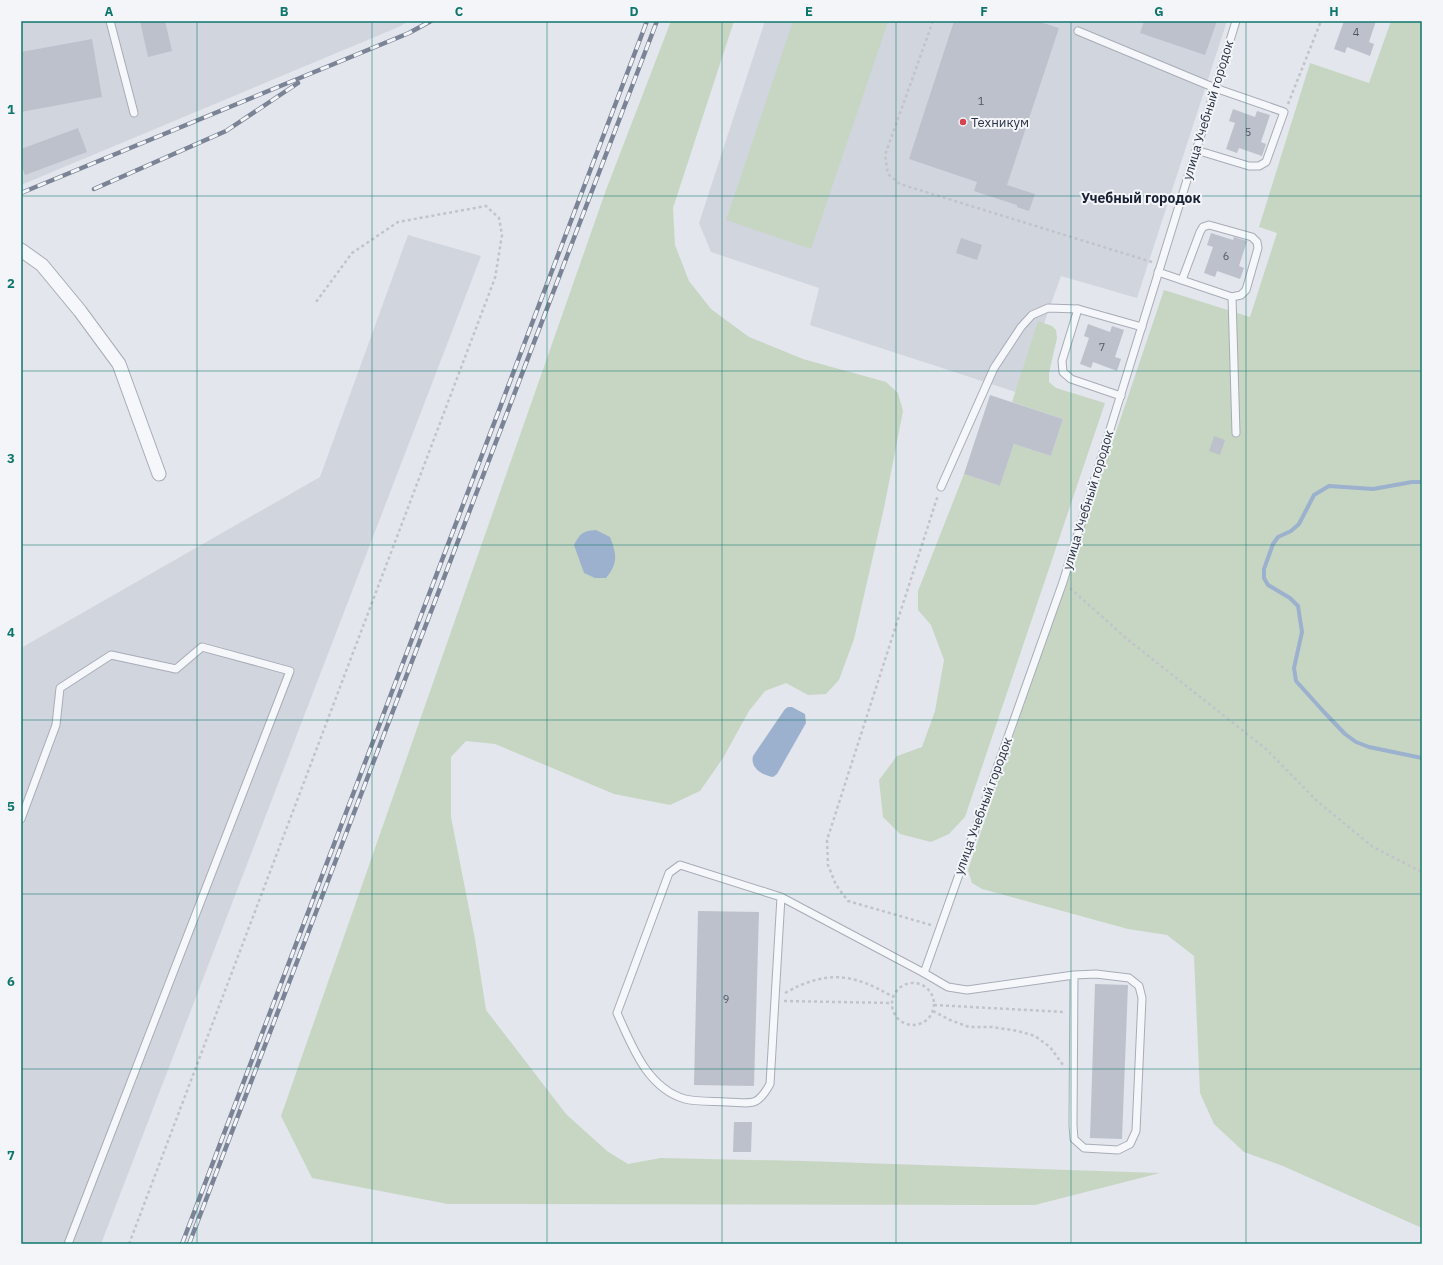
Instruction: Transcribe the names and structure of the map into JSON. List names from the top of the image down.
{
  "streets": {
    "lane": ["улица Учебный городок"]
  },
  "districts": ["Учебный городок"],
  "places": ["Техникум"],
  "house_numbers": [
    "4",
    "1",
    "5",
    "6",
    "7",
    "9"
  ],
  "grid": {
    "columns": [
      "A",
      "B",
      "C",
      "D",
      "E",
      "F",
      "G",
      "H"
    ],
    "rows": [
      "1",
      "2",
      "3",
      "4",
      "5",
      "6",
      "7"
    ]
  }
}
